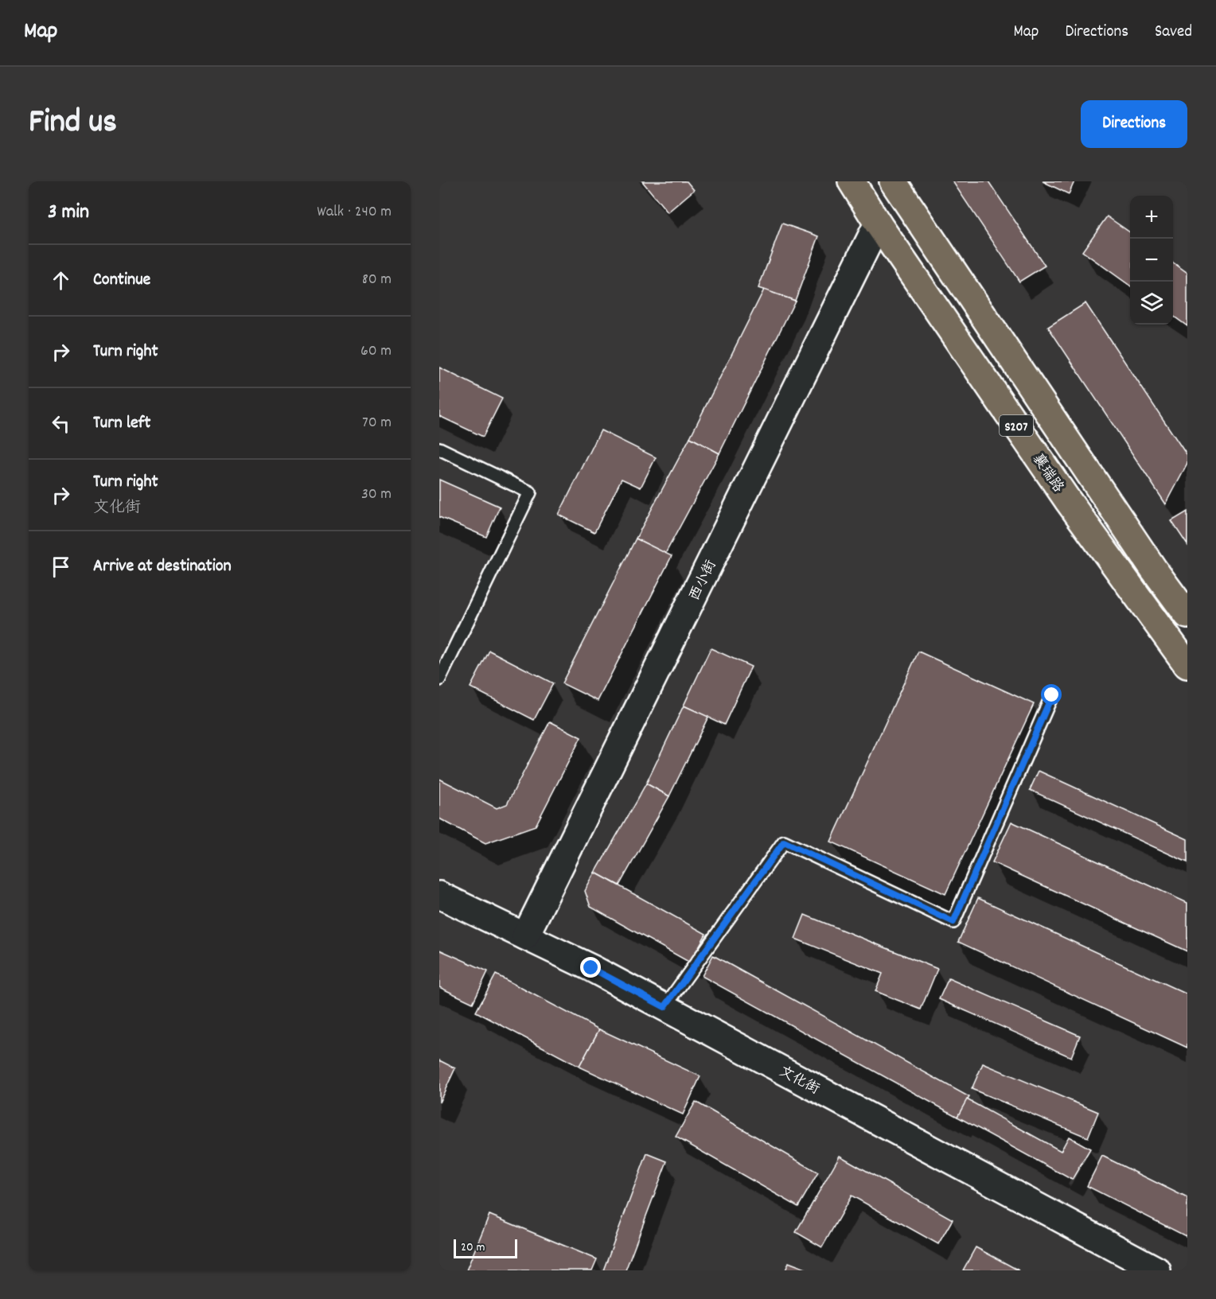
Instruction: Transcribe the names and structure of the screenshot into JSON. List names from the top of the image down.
{
  "streets": {
    "main road": [
      "S207",
      "襄瑞路",
      "西小街",
      "文化街"
    ]
  },
  "crossings": [
    ["襄瑞路", "西小街"],
    ["西小街", "文化街"]
  ],
  "scale_bar": "20 m",
  "page": {
    "header": "Map",
    "nav": ["Map", "Directions", "Saved"],
    "title": "Find us",
    "buttons": "Directions",
    "heading": ["3 min", "Walk · 240 m"],
    "map_buttons": ["+", "−"],
    "list": [
      ["Continue", "80 m"],
      ["Turn right", "60 m"],
      ["Turn left", "70 m"],
      ["Turn right", "文化街", "30 m"],
      "Arrive at destination"
    ],
    "scale": "20 m"
  }
}
